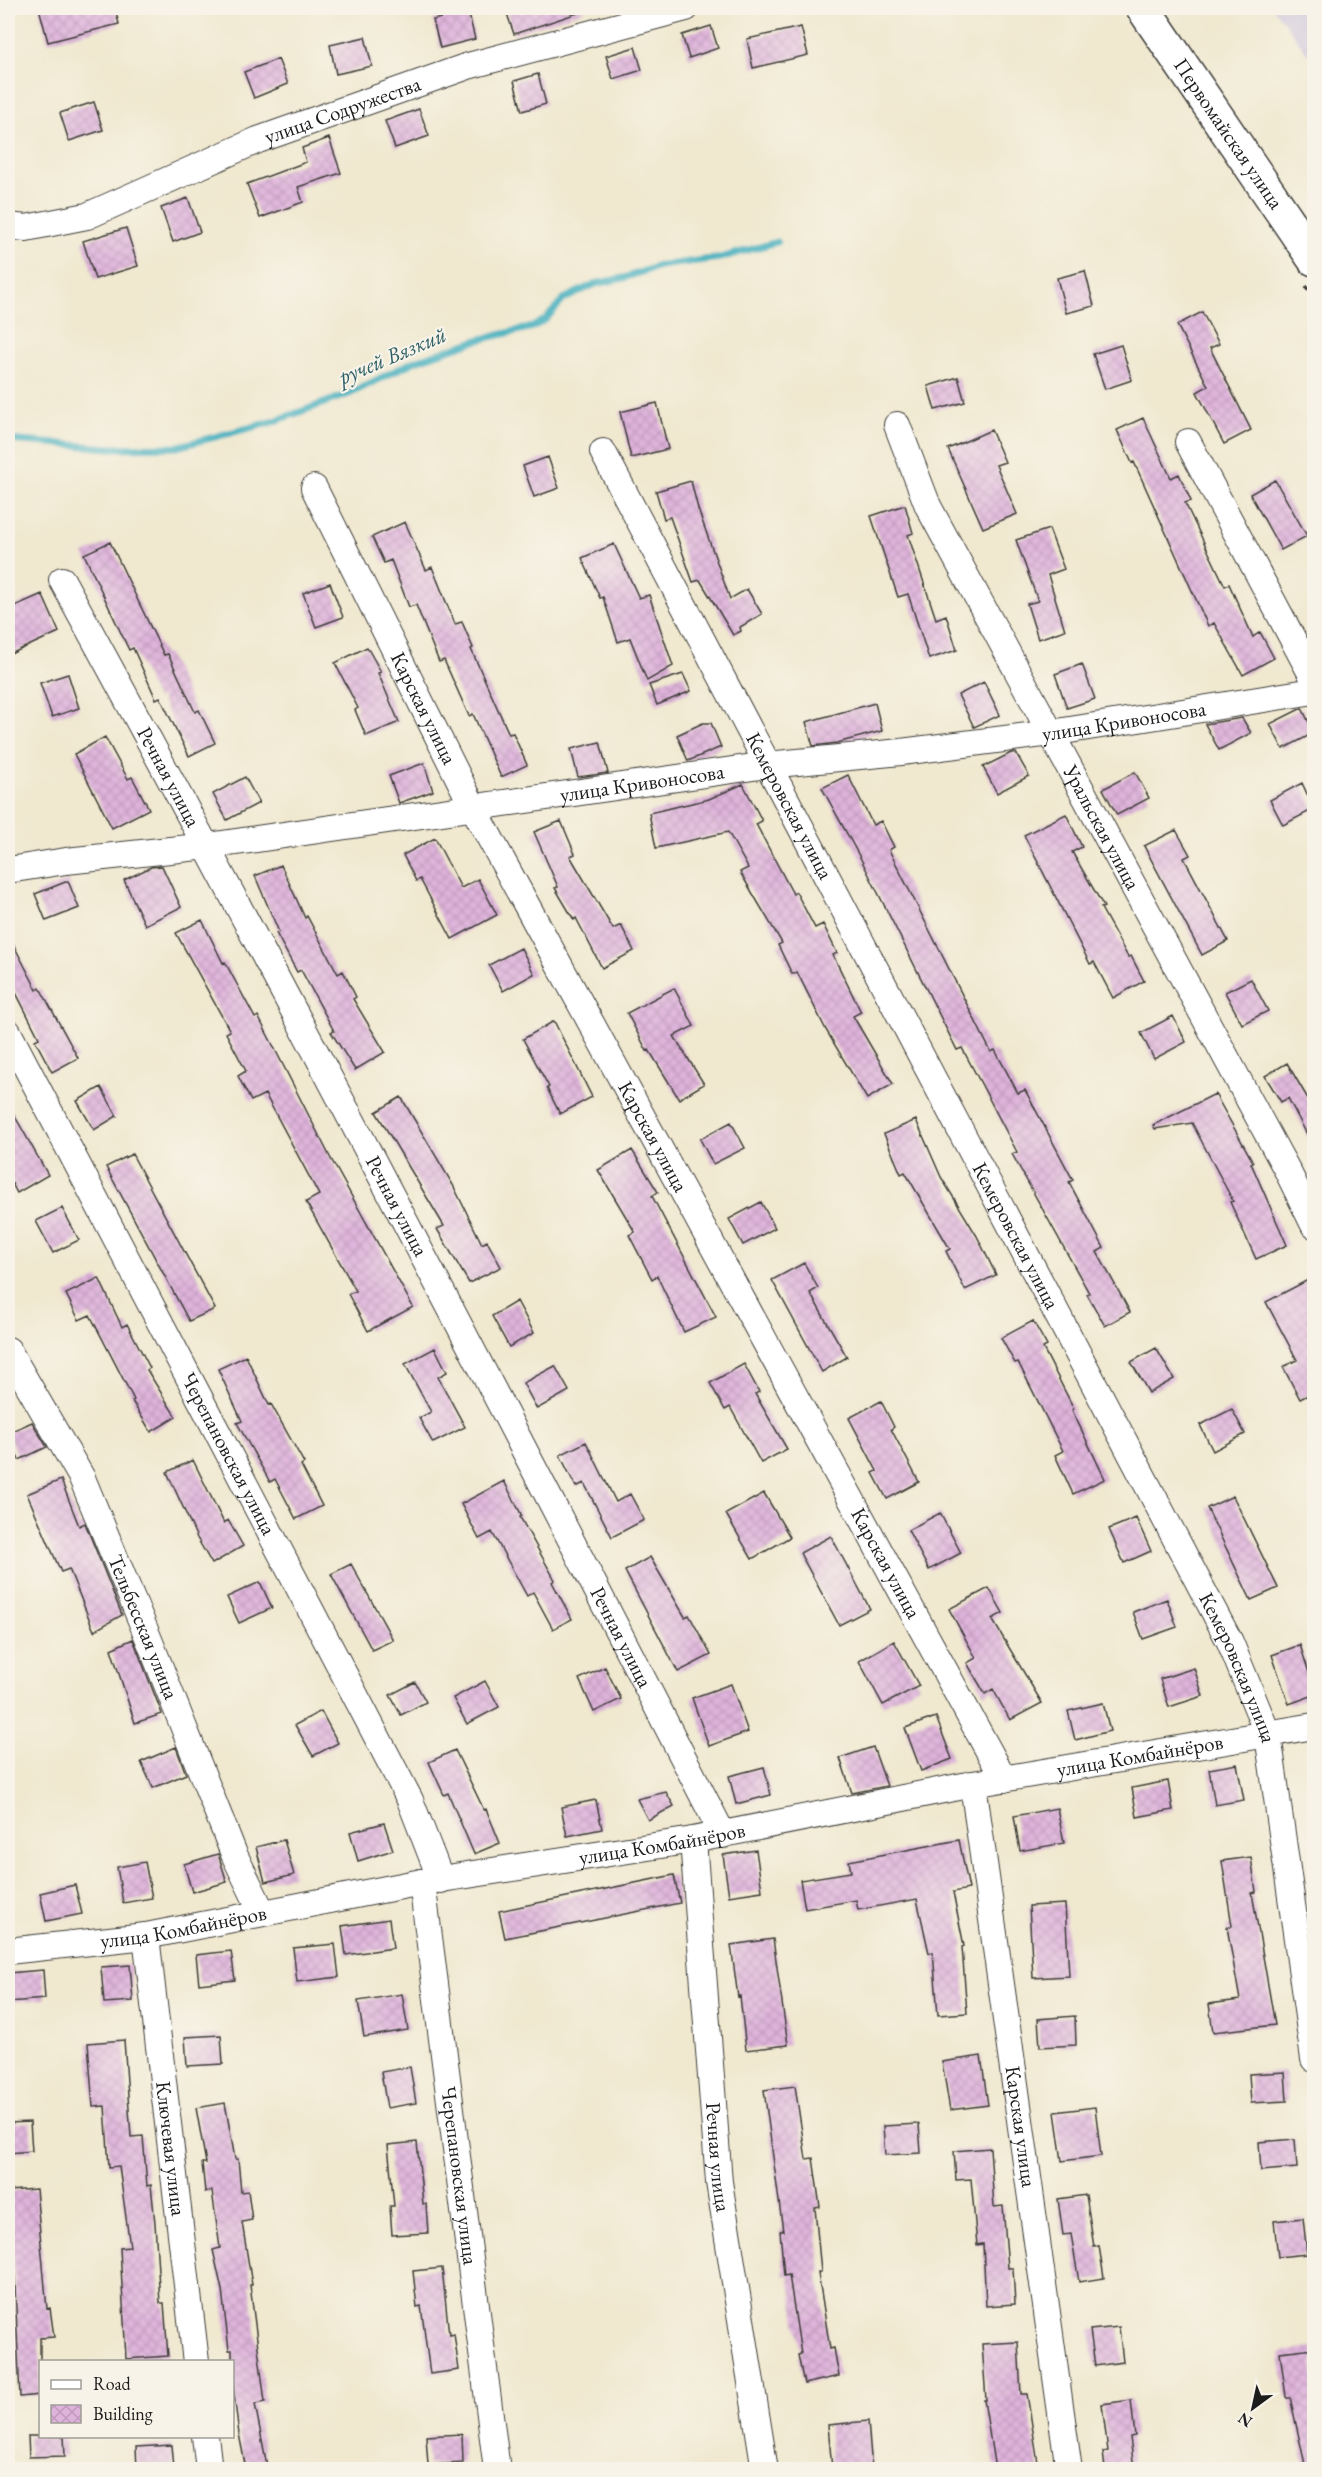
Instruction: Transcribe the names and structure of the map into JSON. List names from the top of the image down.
{
  "streets": {
    "main road": ["Первомайская улица"],
    "street": [
      "улица Содружества",
      "Карская улица",
      "улица Кривоносова",
      "Речная улица",
      "Кемеровская улица",
      "Уральская улица",
      "Черепановская улица",
      "Тельбесская улица",
      "улица Комбайнёров",
      "Ключевая улица"
    ]
  },
  "crossings": [
    ["Карская улица", "улица Кривоносова"],
    ["Карская улица", "улица Комбайнёров"],
    ["улица Кривоносова", "Речная улица"],
    ["улица Кривоносова", "Кемеровская улица"],
    ["улица Кривоносова", "Уральская улица"],
    ["Речная улица", "улица Комбайнёров"],
    ["Кемеровская улица", "улица Комбайнёров"],
    ["Черепановская улица", "улица Комбайнёров"],
    ["Тельбесская улица", "улица Комбайнёров"],
    ["улица Комбайнёров", "Ключевая улица"]
  ],
  "water": ["ручей Вязкий"],
  "legend": ["Road", "Building"],
  "north": "bottom left"
}
